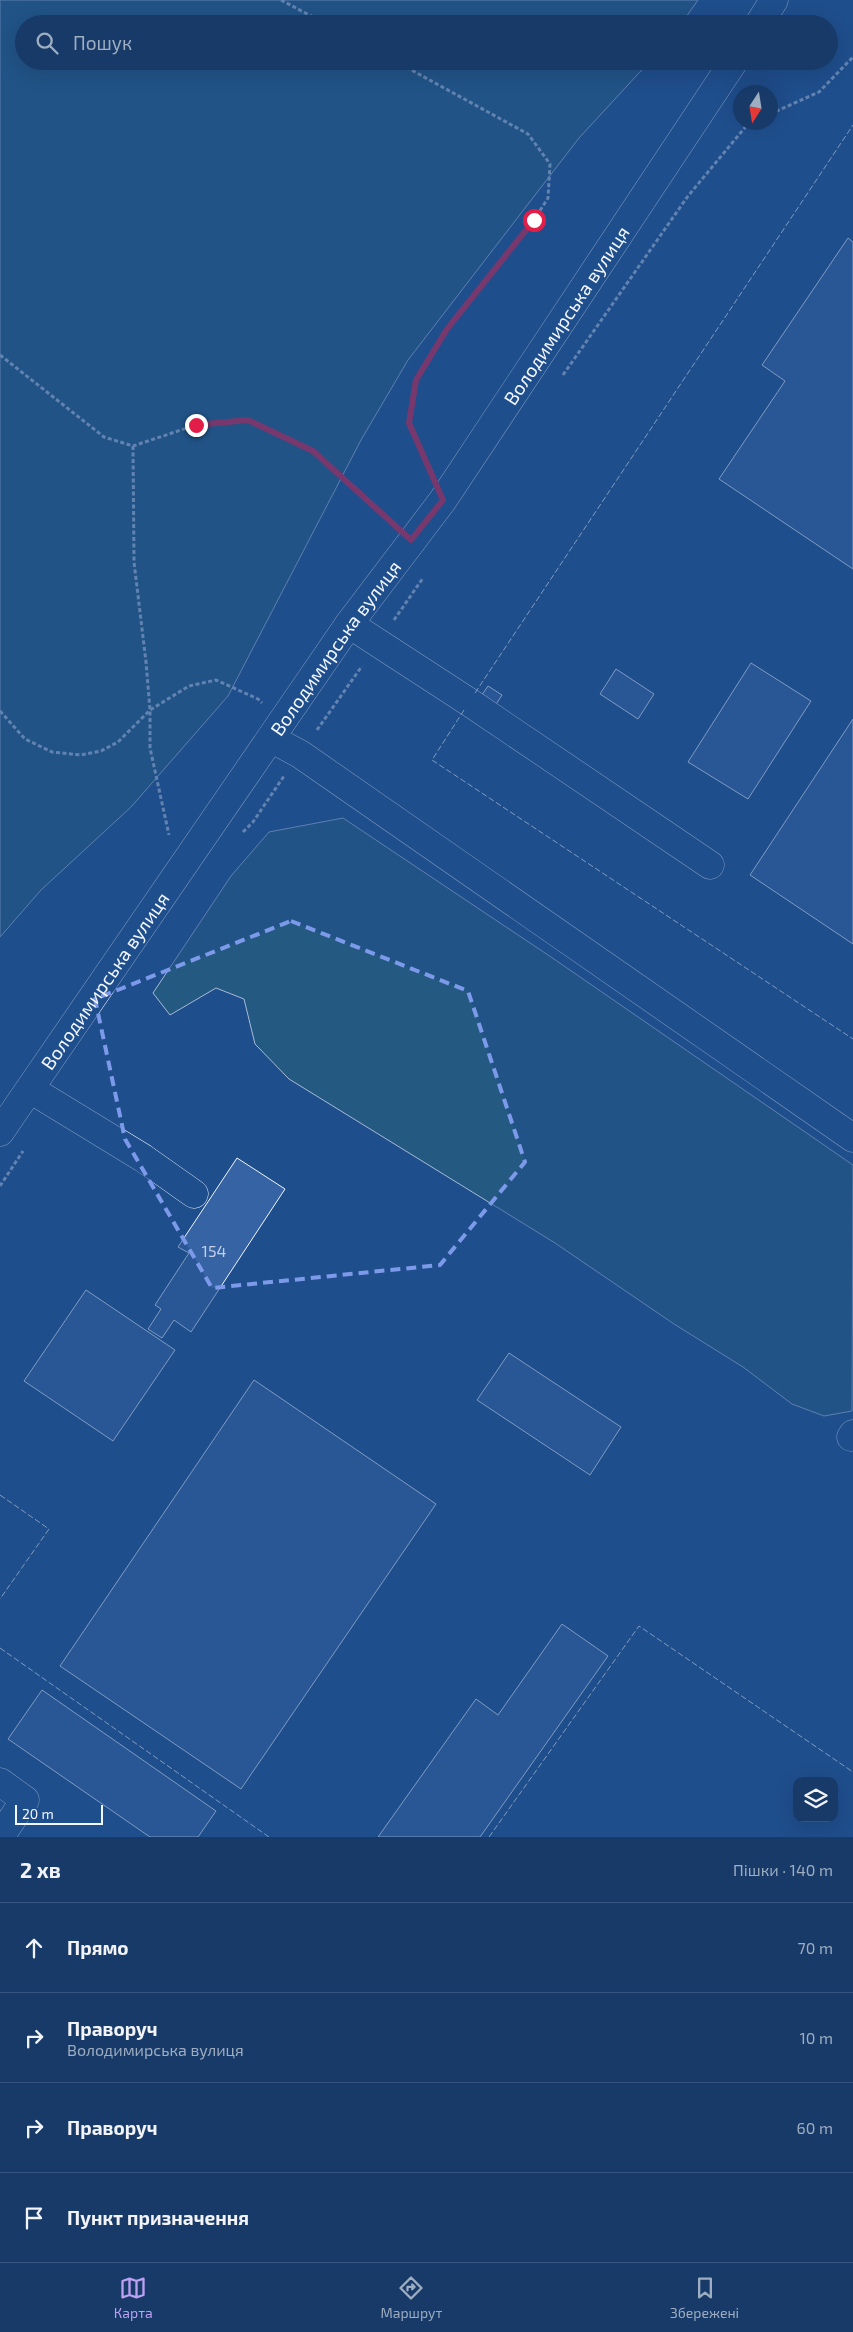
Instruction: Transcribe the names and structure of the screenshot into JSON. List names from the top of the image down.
{
  "streets": {
    "main road": ["Володимирська вулиця"]
  },
  "house_numbers": ["154"],
  "scale_bar": "20 m",
  "north": "bottom",
  "page": {
    "search": "Пошук",
    "scale": "20 m",
    "heading": ["2 хв", "Пішки · 140 m"],
    "list": [
      ["Прямо", "70 m"],
      ["Праворуч", "Володимирська вулиця", "10 m"],
      ["Праворуч", "60 m"],
      "Пункт призначення"
    ],
    "nav": ["Карта", "Маршрут", "Збережені"]
  }
}
